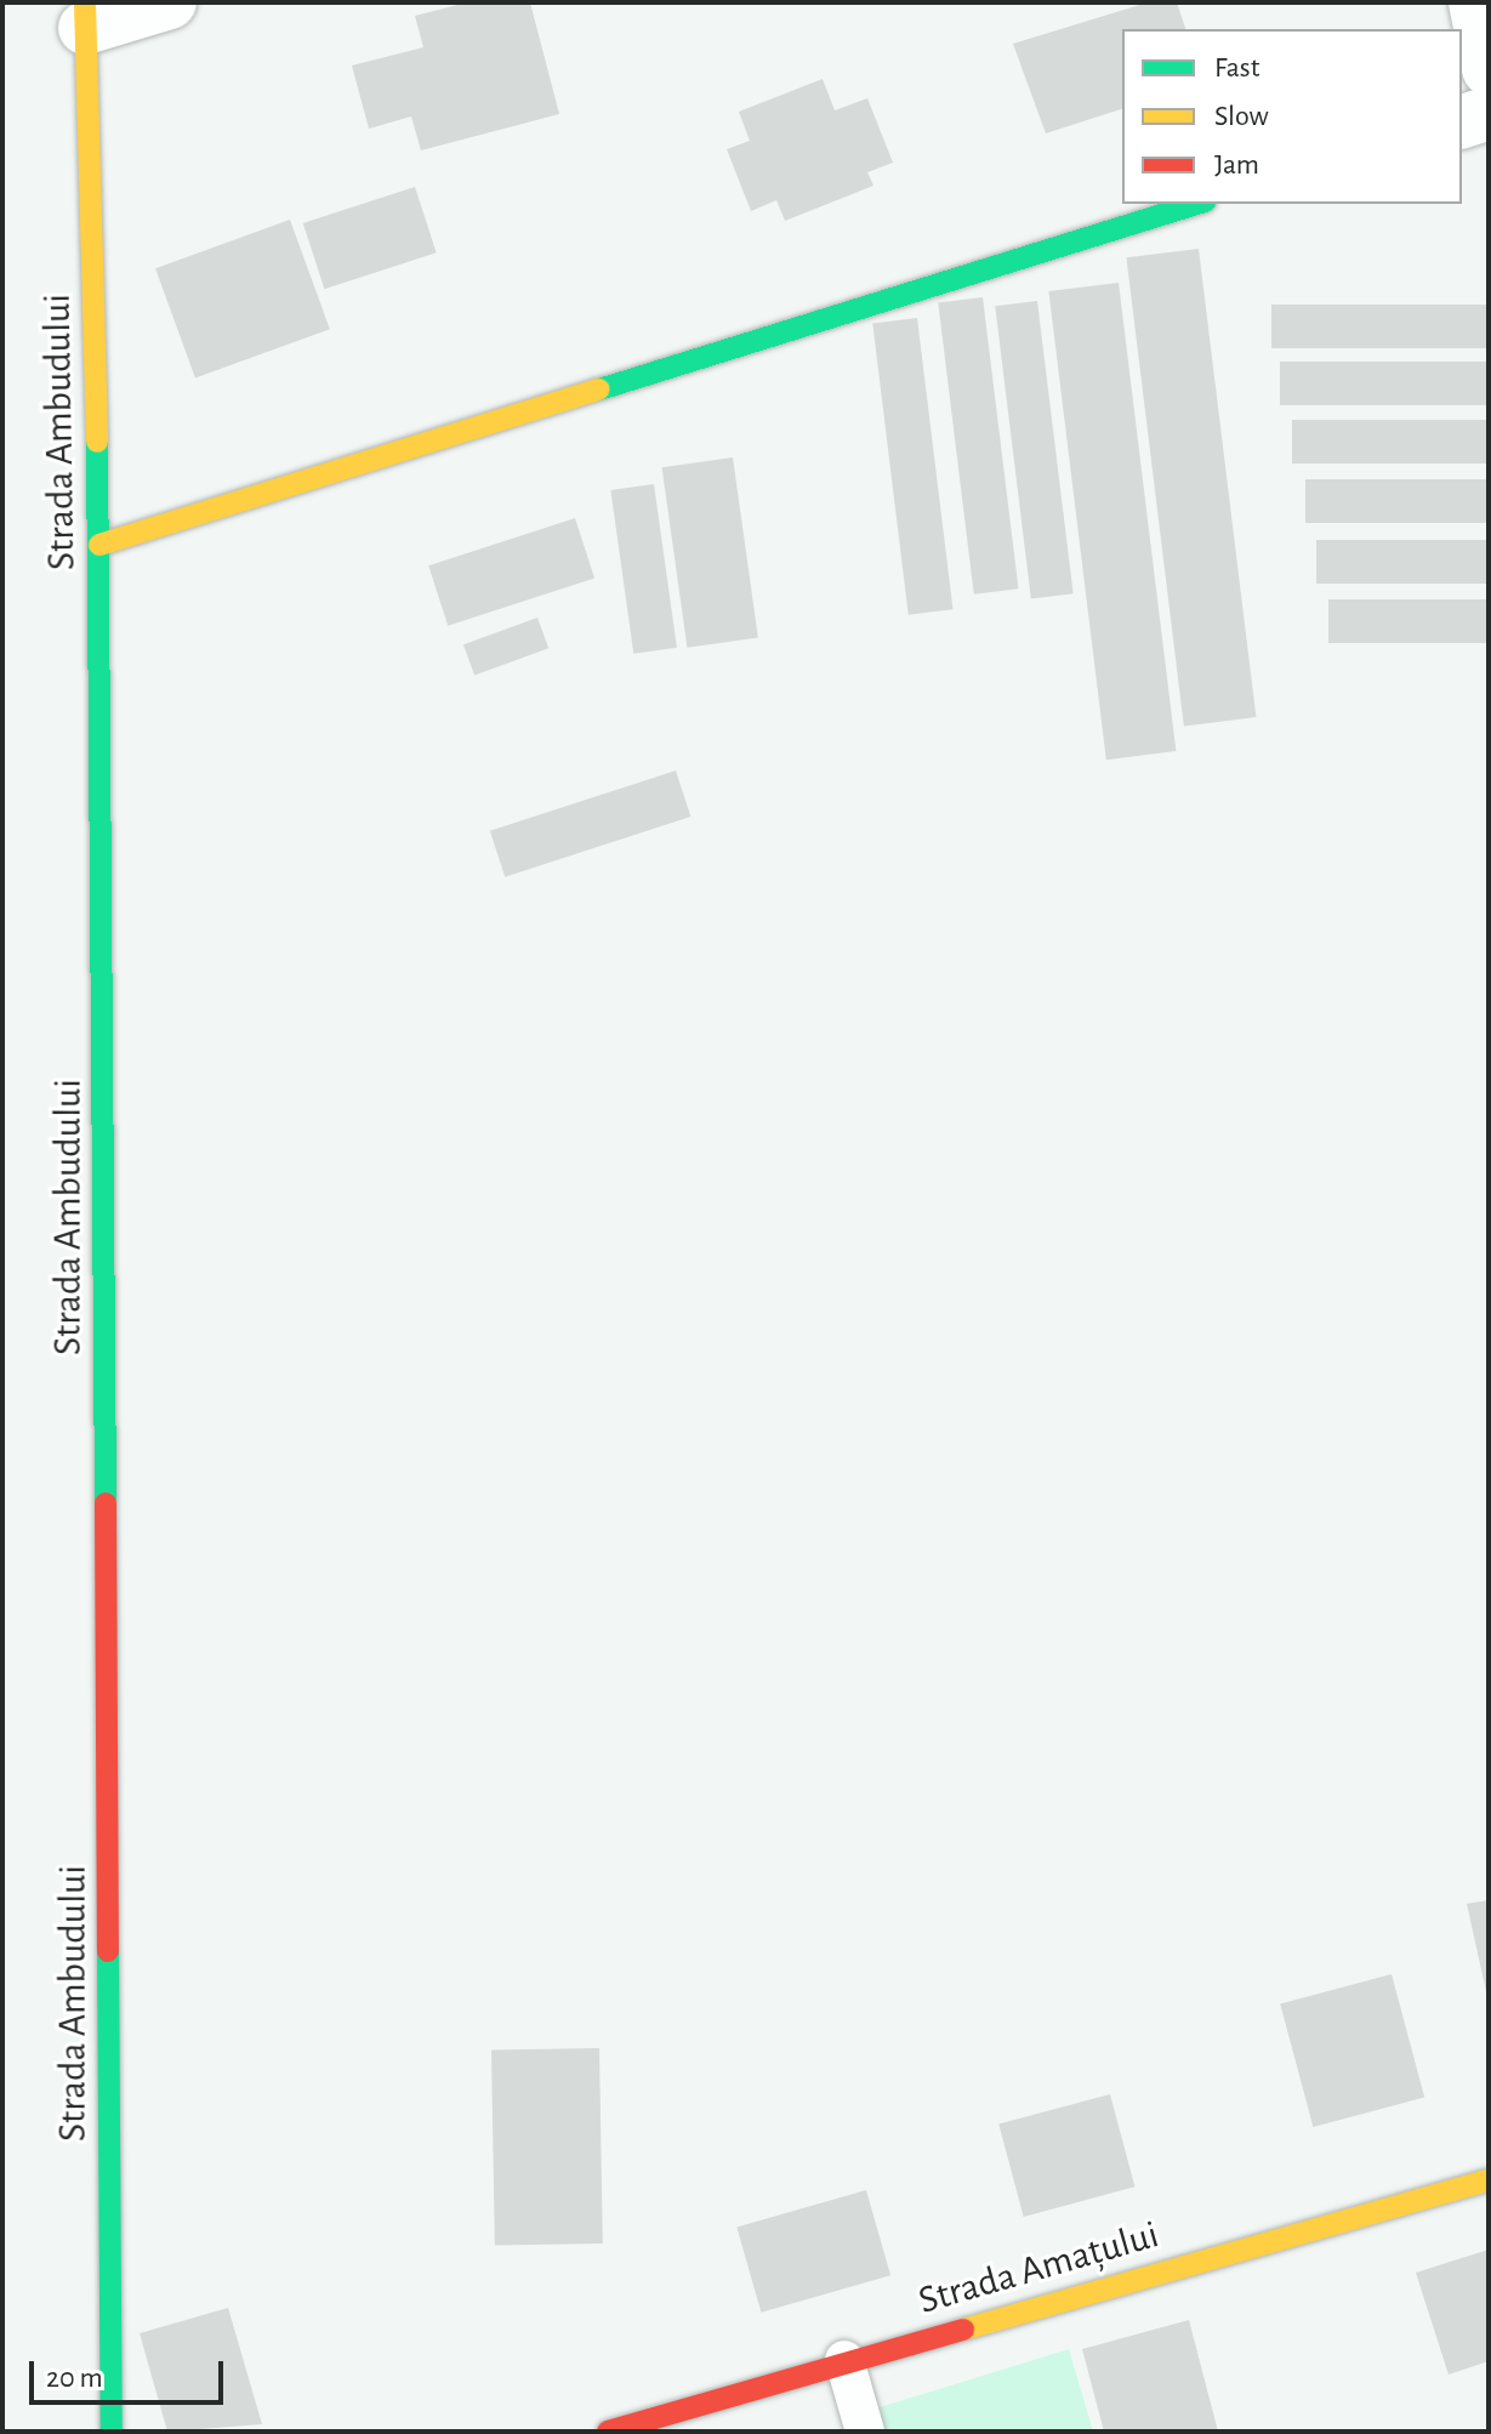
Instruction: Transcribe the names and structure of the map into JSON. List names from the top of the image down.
{
  "streets": {
    "street": ["Strada Ambudului", "Strada Amațului"]
  },
  "legend": ["Fast", "Slow", "Jam"],
  "scale_bar": "20 m"
}
